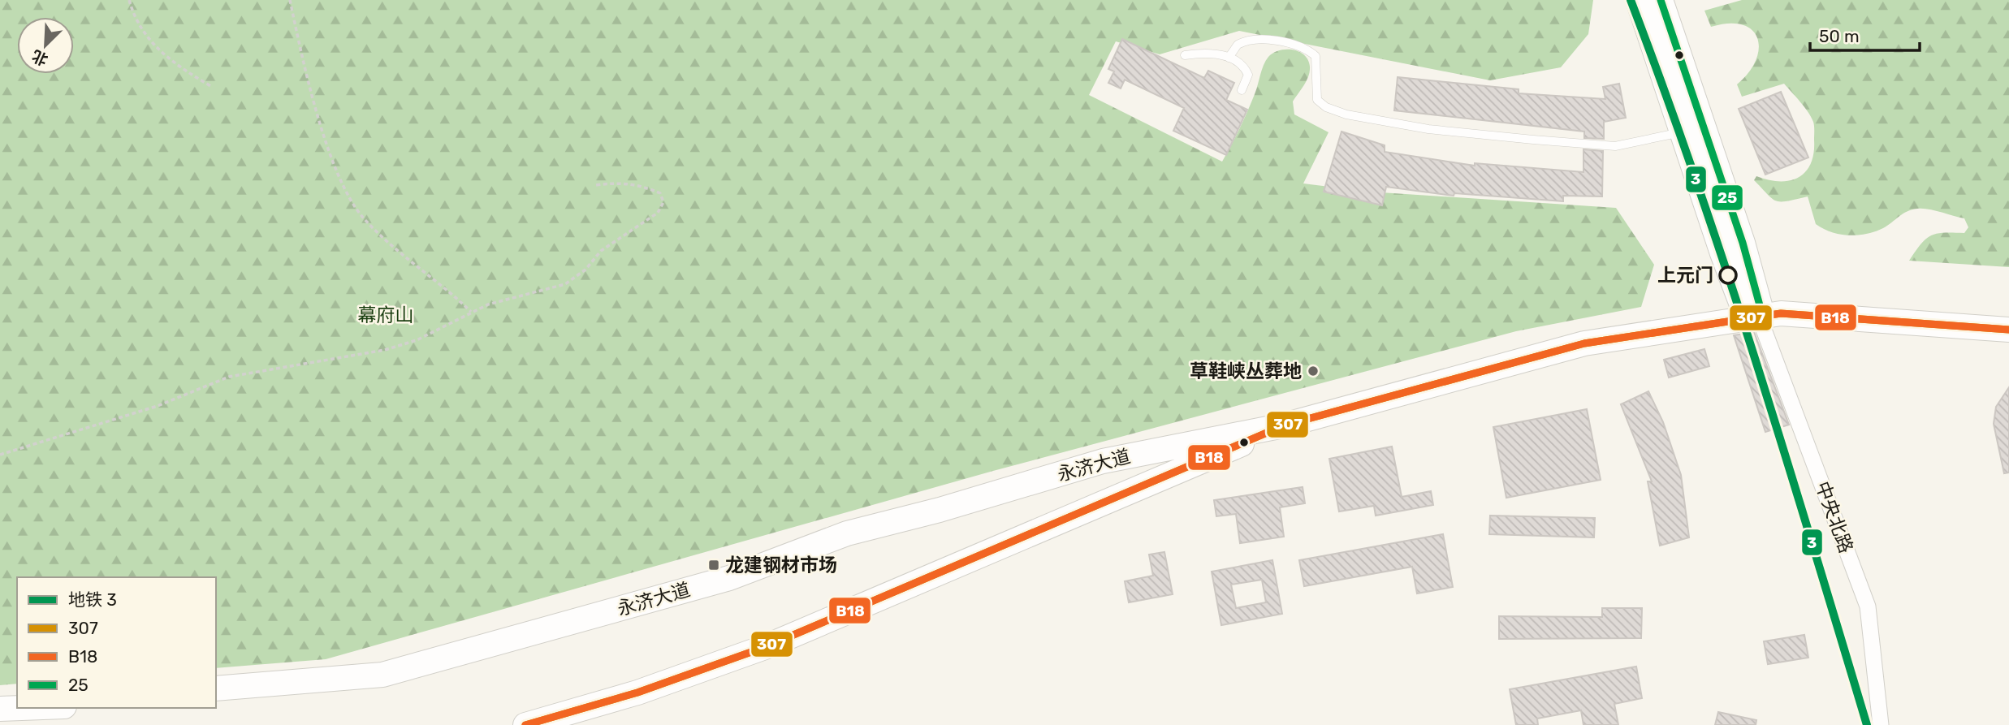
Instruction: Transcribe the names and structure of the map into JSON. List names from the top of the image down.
{
  "streets": {
    "main road": ["永济大道", "中央北路"]
  },
  "crossings": [
    ["永济大道", "中央北路"]
  ],
  "parks": ["幕府山"],
  "places": {
    "other": ["上元门", "草鞋峡丛葬地"],
    "transit": ["龙建钢材市场"]
  },
  "lines": [
    "metro line 3",
    "transit line 25",
    "transit line 307",
    "transit line B18"
  ],
  "legend": [
    "地铁 3",
    "307",
    "B18",
    "25"
  ],
  "scale_bar": "50 m",
  "north": "bottom left"
}
